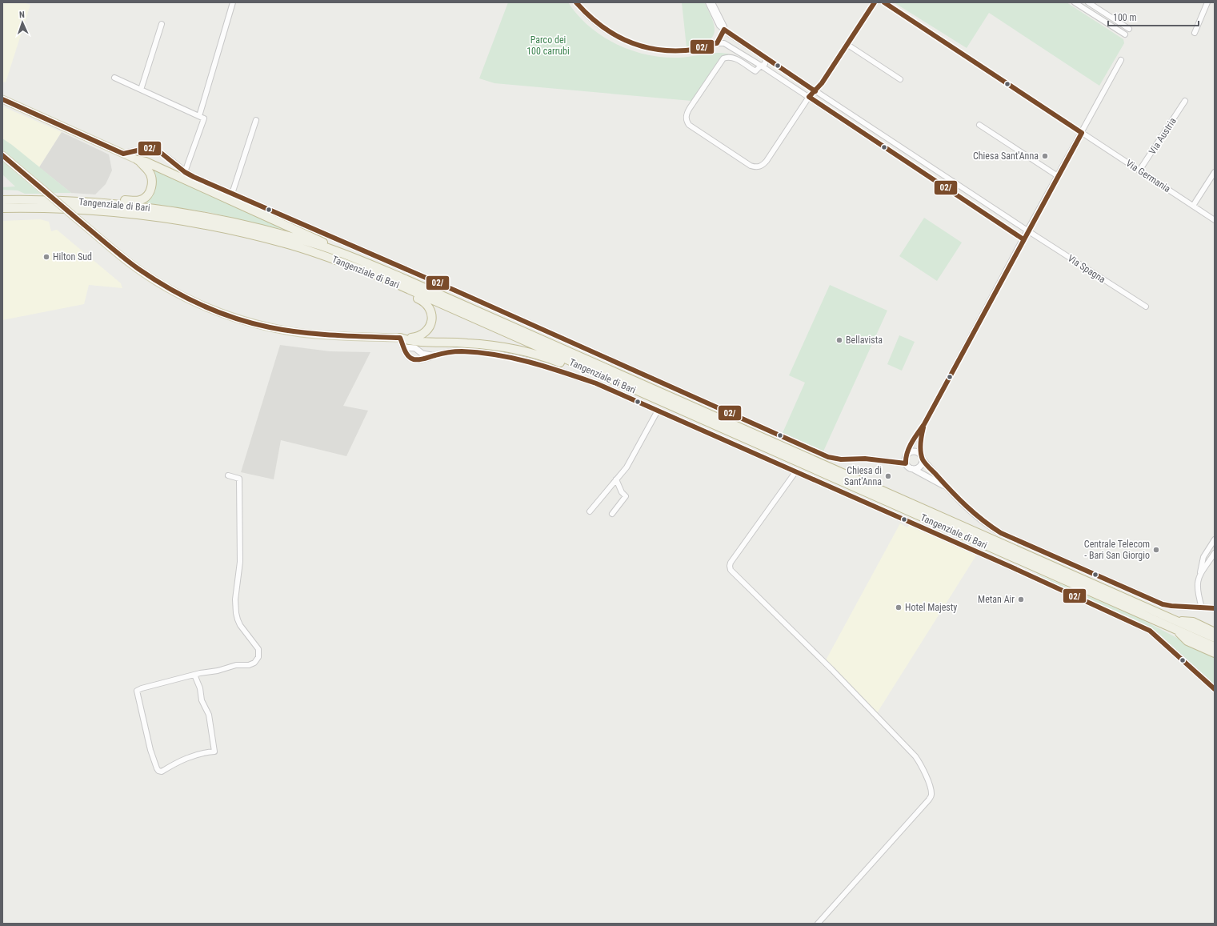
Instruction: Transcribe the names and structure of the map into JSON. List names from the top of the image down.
{
  "streets": {
    "highway": ["Tangenziale di Bari"],
    "street": ["Via Austria", "Via Germania", "Via Spagna"]
  },
  "crossings": [
    ["Via Austria", "Via Germania"]
  ],
  "parks": ["Parco dei 100 carrubi"],
  "places": [
    "Chiesa Sant'Anna",
    "Hilton Sud",
    "Bellavista",
    "Chiesa di Sant'Anna",
    "Centrale Telecom - Bari San Giorgio",
    "Metan Air",
    "Hotel Majesty"
  ],
  "lines": ["transit line 02/"],
  "scale_bar": "100 m",
  "north": "top"
}
